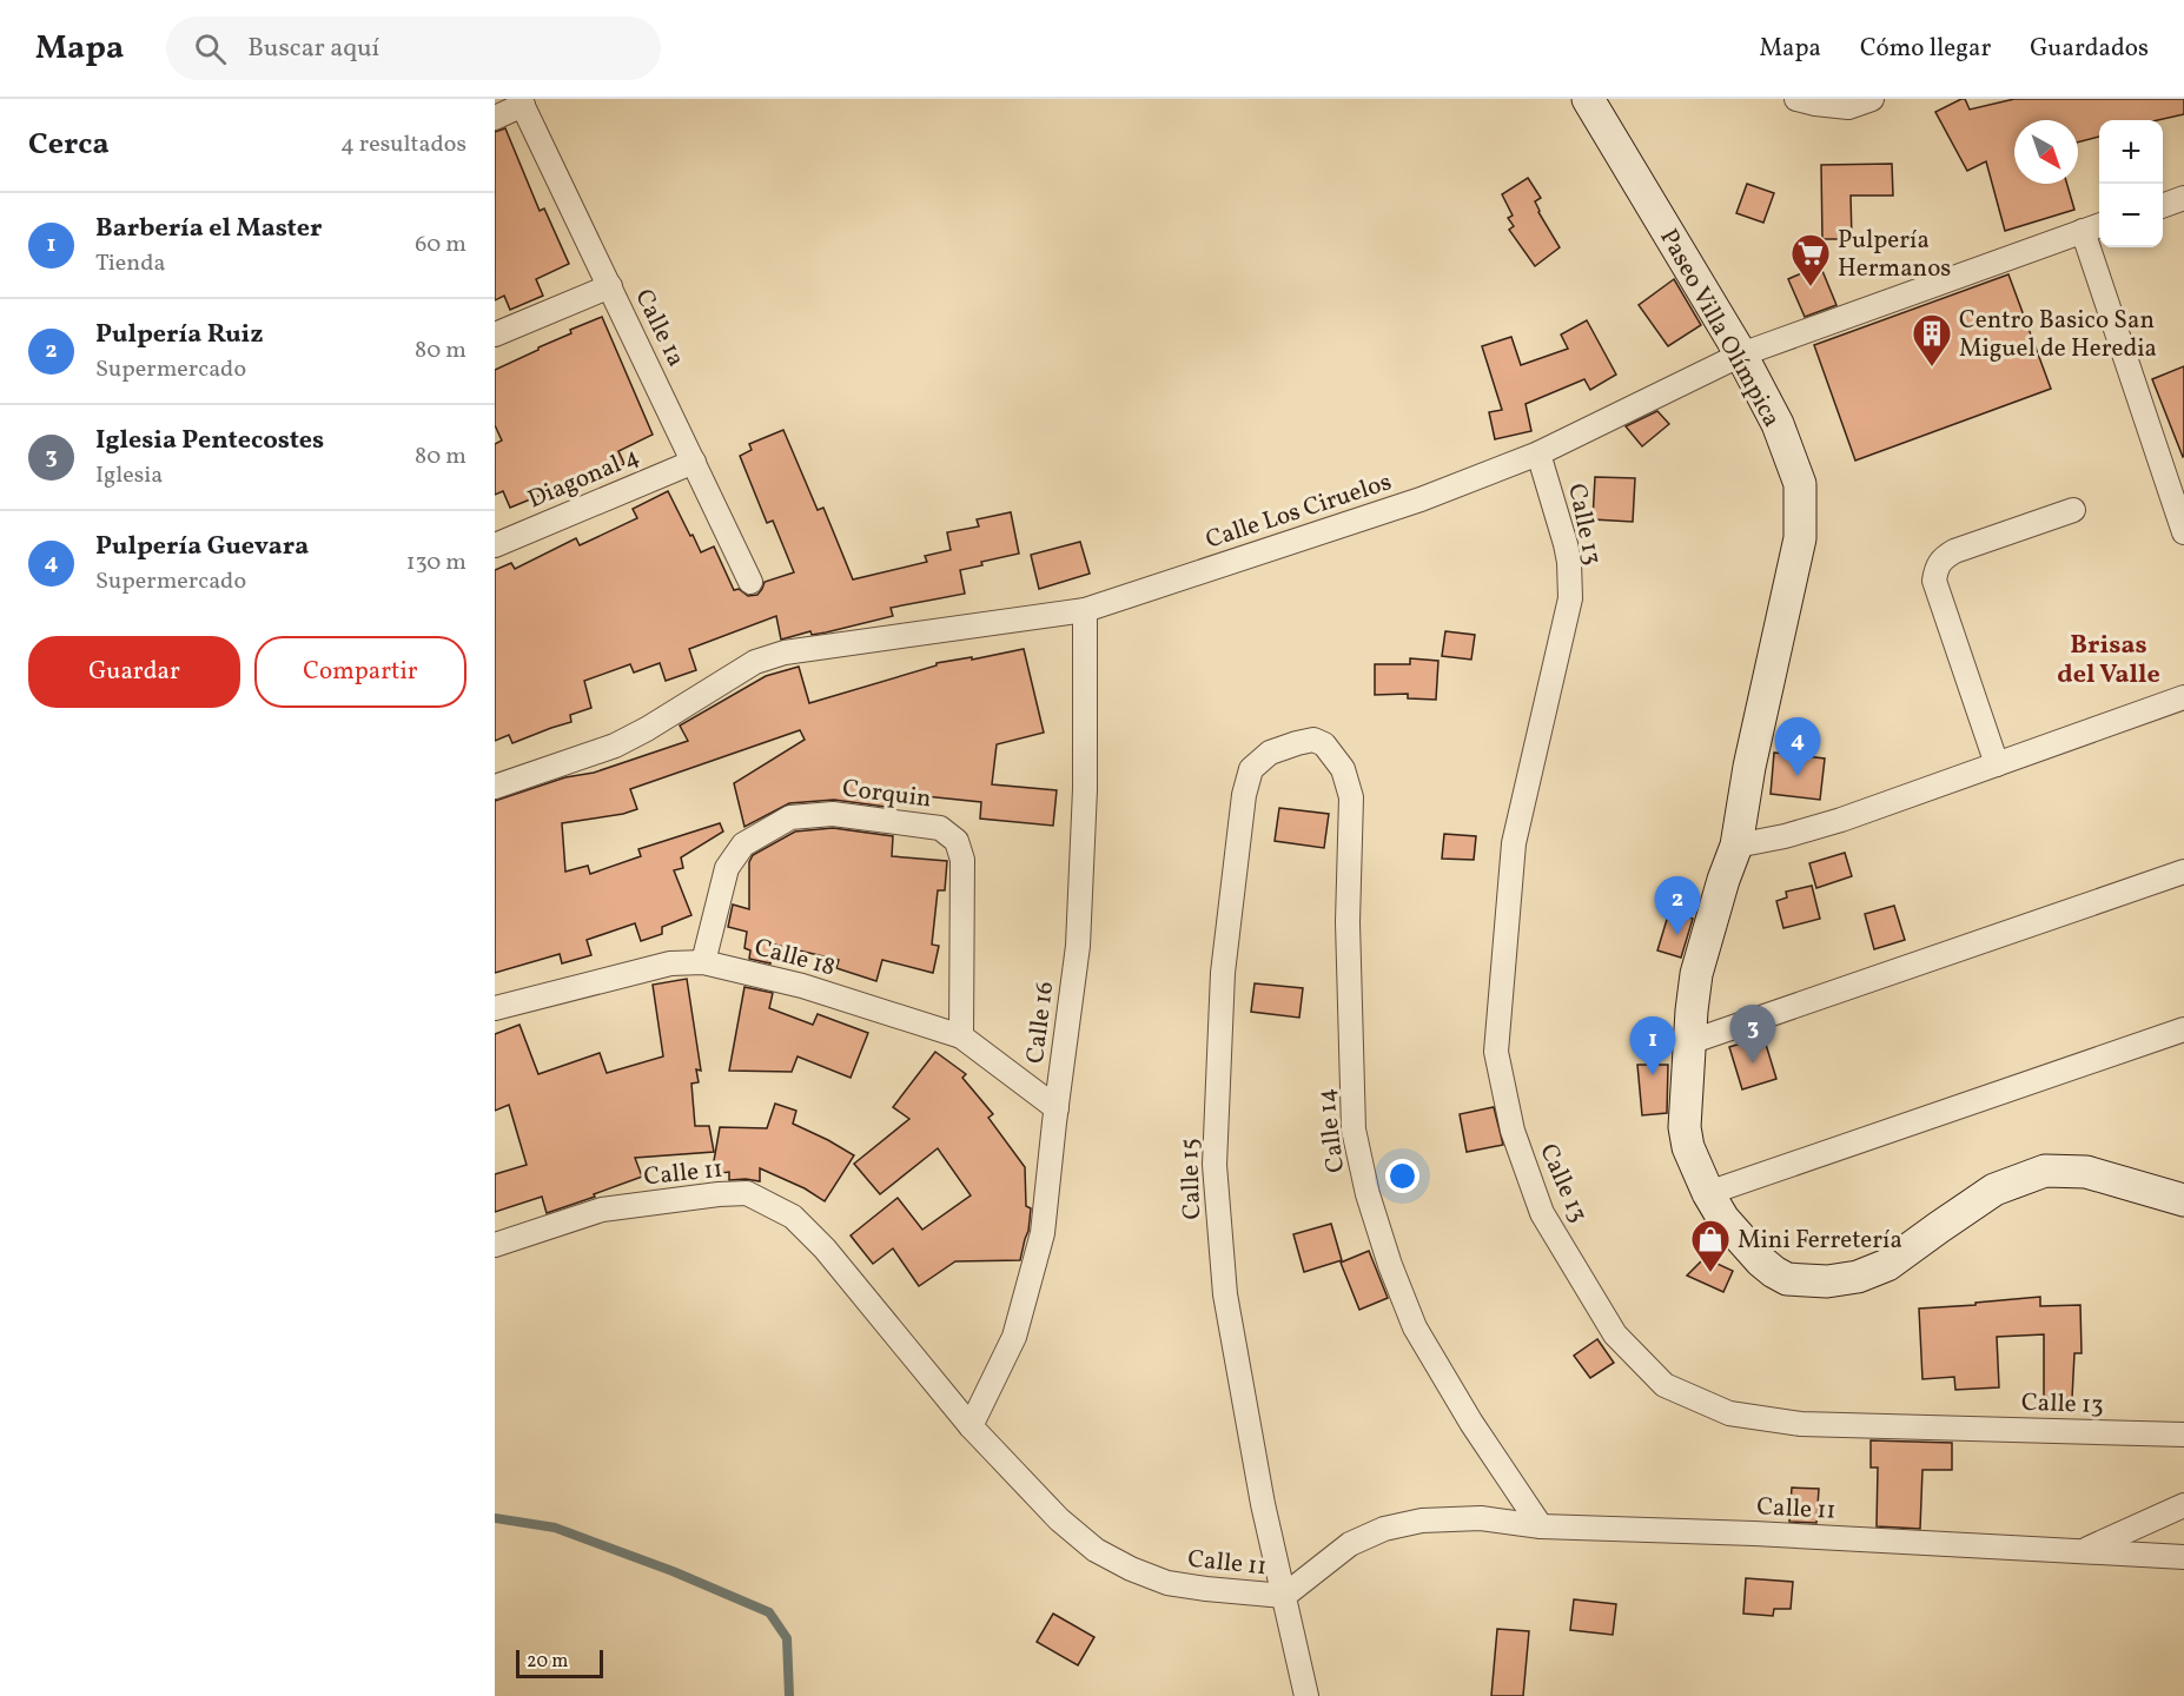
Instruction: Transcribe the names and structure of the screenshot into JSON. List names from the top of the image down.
{
  "streets": {
    "main road": ["Paseo Villa Olímpica"],
    "street": [
      "Calle 1a",
      "Diagonal 4",
      "Calle Los Ciruelos",
      "Calle 13",
      "Corquin",
      "Calle 18",
      "Calle 16",
      "Calle 14",
      "Calle 11",
      "Calle 15"
    ]
  },
  "crossings": [
    ["Calle 1a", "Diagonal 4"],
    ["Paseo Villa Olímpica", "Calle Los Ciruelos"],
    ["Calle Los Ciruelos", "Calle 13"],
    ["Calle Los Ciruelos", "Calle 16"],
    ["Corquin", "Calle 18"],
    ["Calle 18", "Calle 16"],
    ["Calle 16", "Calle 11"],
    ["Calle 14", "Calle 11"],
    ["Calle 14", "Calle 15"],
    ["Calle 11", "Calle 15"]
  ],
  "districts": ["Brisas del Valle"],
  "places": {
    "supermarket": ["Pulpería Hermanos"],
    "building": ["Centro Basico San Miguel de Heredia"],
    "shop": ["Mini Ferretería"]
  },
  "scale_bar": "20 m",
  "north": "bottom right",
  "page": {
    "header": "Mapa",
    "search": "Buscar aquí",
    "nav": ["Mapa", "Cómo llegar", "Guardados"],
    "heading": ["Cerca", "4 resultados"],
    "map_buttons": ["+", "−"],
    "list": [
      {
        "mark": "1",
        "name": "Barbería el Master",
        "note": "Tienda",
        "value": "60 m"
      },
      {
        "mark": "2",
        "name": "Pulpería Ruiz",
        "note": "Supermercado",
        "value": "80 m"
      },
      {
        "mark": "3",
        "name": "Iglesia Pentecostes",
        "note": "Iglesia",
        "value": "80 m"
      },
      {
        "mark": "4",
        "name": "Pulpería Guevara",
        "note": "Supermercado",
        "value": "130 m"
      }
    ],
    "buttons": ["Guardar", "Compartir"],
    "pins": [
      "4",
      "2",
      "3",
      "1"
    ],
    "scale": "20 m"
  }
}
